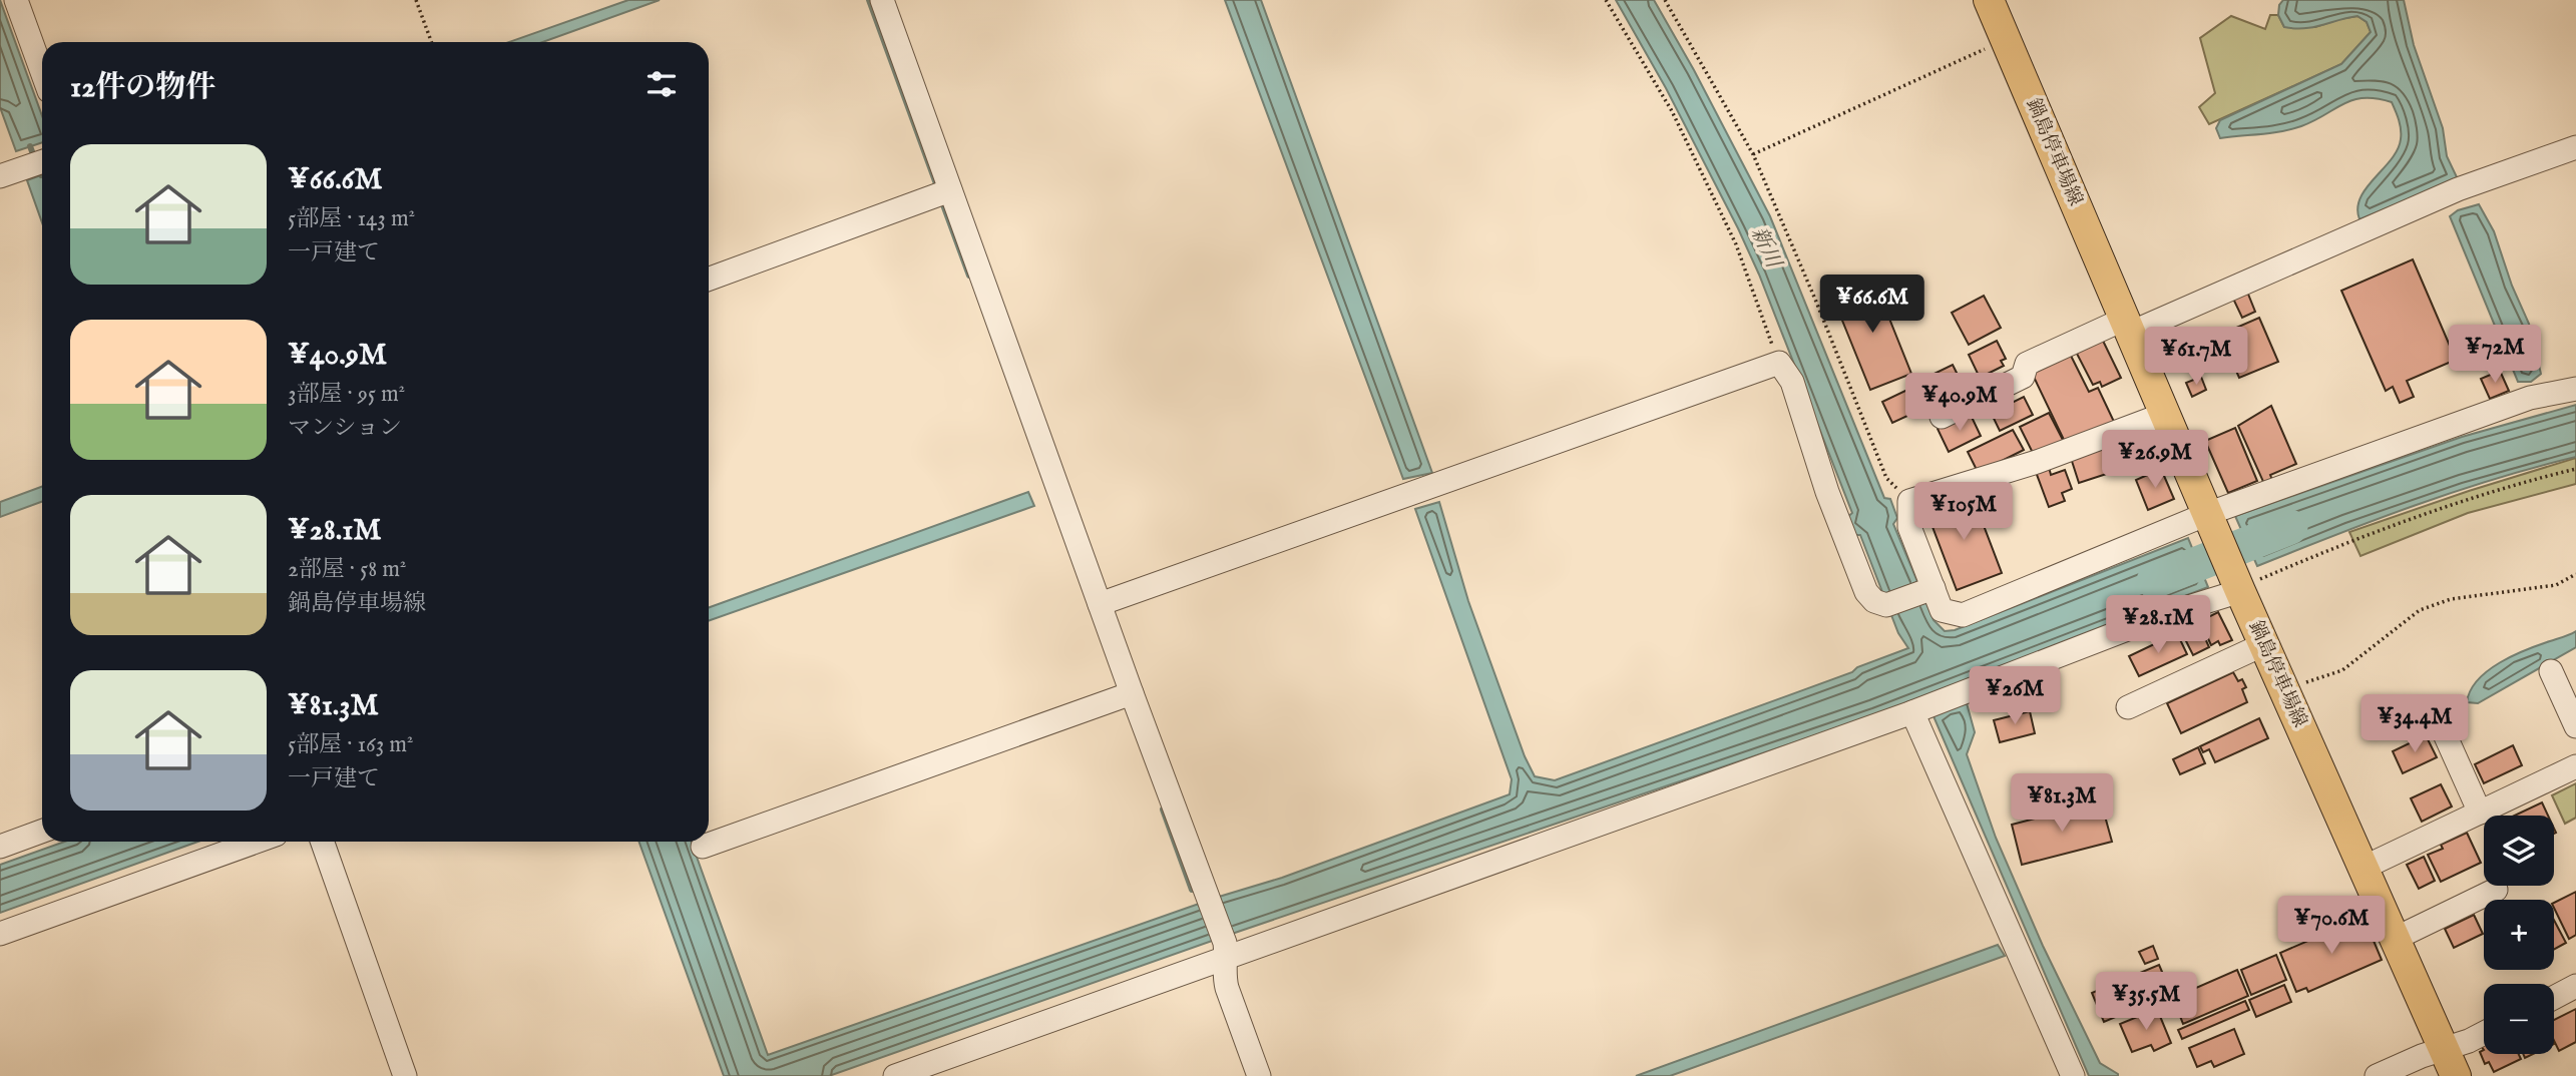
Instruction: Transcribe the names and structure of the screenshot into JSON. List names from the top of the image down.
{
  "streets": {
    "main road": ["鍋島停車場線"]
  },
  "water": ["新川"],
  "page": {
    "heading": "12件の物件",
    "list": [
      {
        "name": "¥66.6M",
        "note": "5部屋 · 143 m² · 一戸建て"
      },
      {
        "name": "¥40.9M",
        "note": "3部屋 · 95 m² · マンション"
      },
      {
        "name": "¥28.1M",
        "note": "2部屋 · 58 m² · 鍋島停車場線"
      },
      {
        "name": "¥81.3M",
        "note": "5部屋 · 163 m² · 一戸建て"
      }
    ],
    "price": [
      "¥66.6M",
      "¥72M",
      "¥61.7M",
      "¥40.9M",
      "¥26.9M",
      "¥105M",
      "¥28.1M",
      "¥26M",
      "¥34.4M",
      "¥81.3M",
      "¥70.6M",
      "¥35.5M"
    ],
    "map_buttons": ["+", "−"]
  }
}
